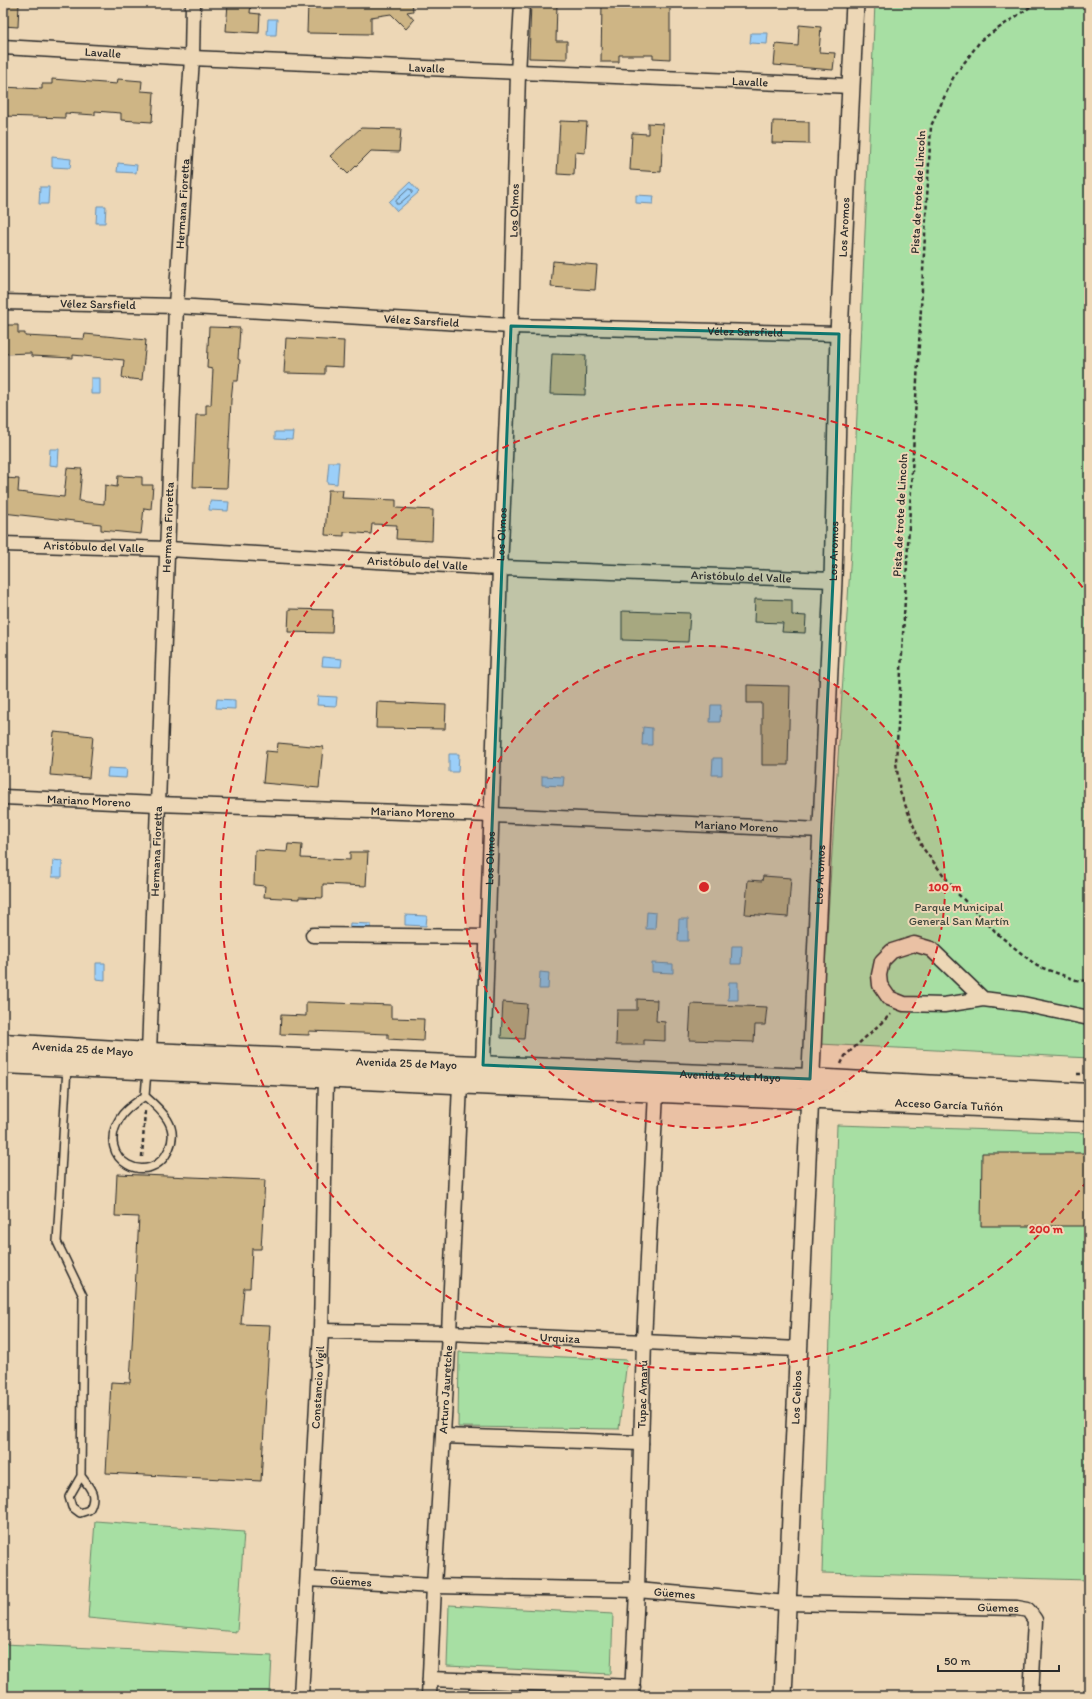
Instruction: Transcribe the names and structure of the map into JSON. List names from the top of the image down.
{
  "streets": {
    "main road": ["Avenida 25 de Mayo", "Acceso García Tuñón"],
    "street": [
      "Lavalle",
      "Hermana Fioretta",
      "Los Olmos",
      "Los Aromos",
      "Vélez Sarsfield",
      "Aristóbulo del Valle",
      "Mariano Moreno",
      "Urquiza",
      "Constancio Vigil",
      "Arturo Jauretche",
      "Tupac Amarú",
      "Los Ceibos",
      "Güemes"
    ],
    "path": ["Pista de trote de Lincoln"]
  },
  "crossings": [
    ["Lavalle", "Hermana Fioretta"],
    ["Lavalle", "Los Olmos"],
    ["Lavalle", "Los Aromos"],
    ["Hermana Fioretta", "Vélez Sarsfield"],
    ["Hermana Fioretta", "Aristóbulo del Valle"],
    ["Hermana Fioretta", "Mariano Moreno"],
    ["Hermana Fioretta", "Avenida 25 de Mayo"],
    ["Los Olmos", "Vélez Sarsfield"],
    ["Los Olmos", "Aristóbulo del Valle"],
    ["Los Olmos", "Mariano Moreno"],
    ["Los Olmos", "Avenida 25 de Mayo"],
    ["Los Aromos", "Vélez Sarsfield"],
    ["Los Aromos", "Aristóbulo del Valle"],
    ["Los Aromos", "Mariano Moreno"],
    ["Los Aromos", "Avenida 25 de Mayo"],
    ["Los Aromos", "Acceso García Tuñón"],
    ["Los Aromos", "Los Ceibos"],
    ["Avenida 25 de Mayo", "Acceso García Tuñón"],
    ["Avenida 25 de Mayo", "Constancio Vigil"],
    ["Avenida 25 de Mayo", "Arturo Jauretche"],
    ["Avenida 25 de Mayo", "Tupac Amarú"],
    ["Avenida 25 de Mayo", "Los Ceibos"],
    ["Acceso García Tuñón", "Los Ceibos"],
    ["Urquiza", "Constancio Vigil"],
    ["Urquiza", "Arturo Jauretche"],
    ["Urquiza", "Tupac Amarú"],
    ["Urquiza", "Los Ceibos"],
    ["Constancio Vigil", "Güemes"],
    ["Arturo Jauretche", "Güemes"],
    ["Tupac Amarú", "Güemes"],
    ["Los Ceibos", "Güemes"]
  ],
  "parks": ["Parque Municipal General San Martín"],
  "scale_bar": "50 m",
  "rings": ["100 m", "200 m"]
}
